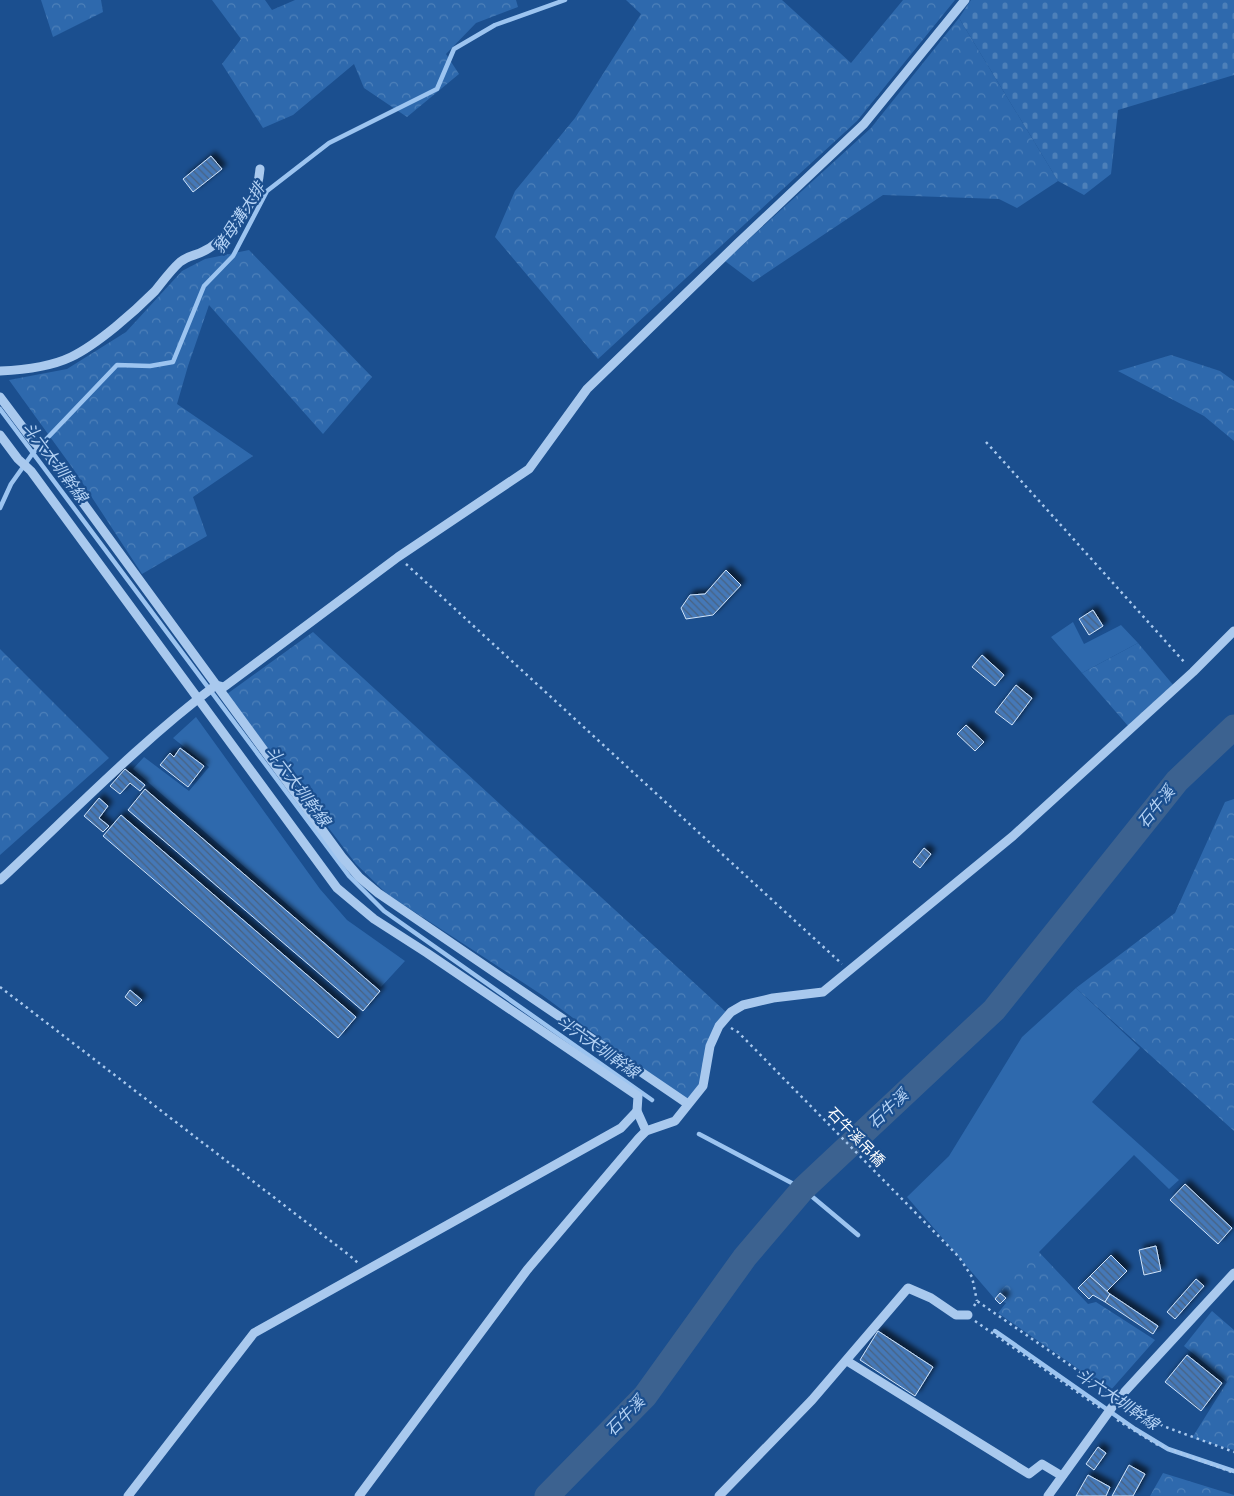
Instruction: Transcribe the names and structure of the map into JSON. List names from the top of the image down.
{
  "streets": {
    "path": ["石牛溪吊橋"]
  },
  "water": ["豬母溝大排", "斗六大圳幹線", "石牛溪"]
}
